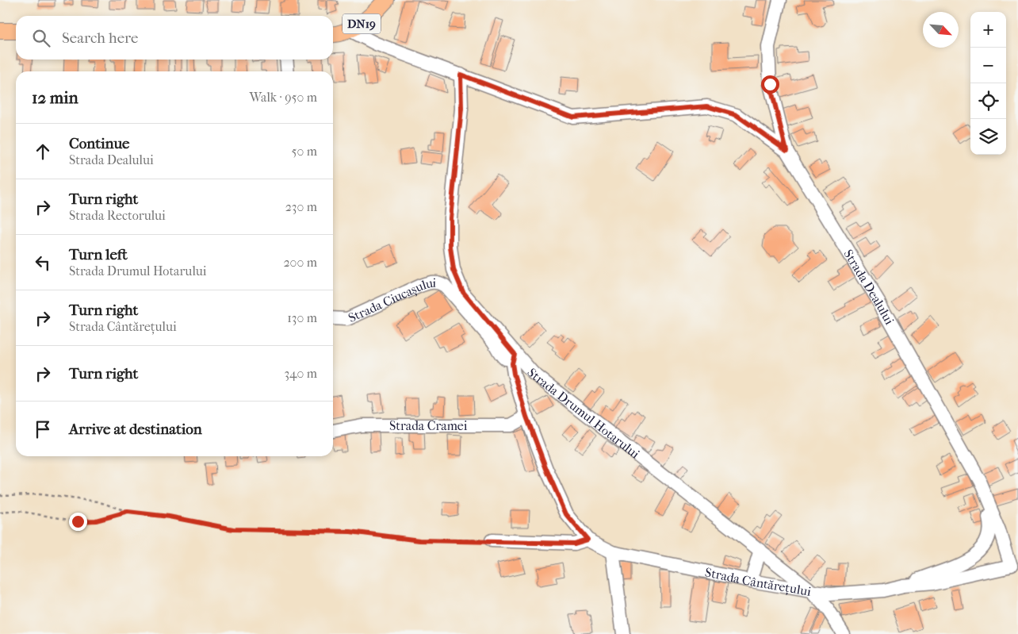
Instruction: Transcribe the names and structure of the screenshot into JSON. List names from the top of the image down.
{
  "streets": {
    "main road": ["DN19"],
    "street": [
      "Strada Dealului",
      "Strada Ciucașului",
      "Strada Drumul Hotarului",
      "Strada Cramei",
      "Strada Cântărețului"
    ]
  },
  "crossings": [
    ["Strada Dealului", "Strada Cântărețului"],
    ["Strada Ciucașului", "Strada Drumul Hotarului"],
    ["Strada Ciucașului", "Strada Cântărețului"],
    ["Strada Drumul Hotarului", "Strada Cântărețului"],
    ["Strada Cramei", "Strada Cântărețului"]
  ],
  "north": "bottom right",
  "page": {
    "map_buttons": ["+", "−"],
    "search": "Search here",
    "heading": ["12 min", "Walk · 950 m"],
    "list": [
      ["Continue", "Strada Dealului", "50 m"],
      ["Turn right", "Strada Rectorului", "230 m"],
      ["Turn left", "Strada Drumul Hotarului", "200 m"],
      ["Turn right", "Strada Cântărețului", "130 m"],
      ["Turn right", "340 m"],
      "Arrive at destination"
    ]
  }
}
